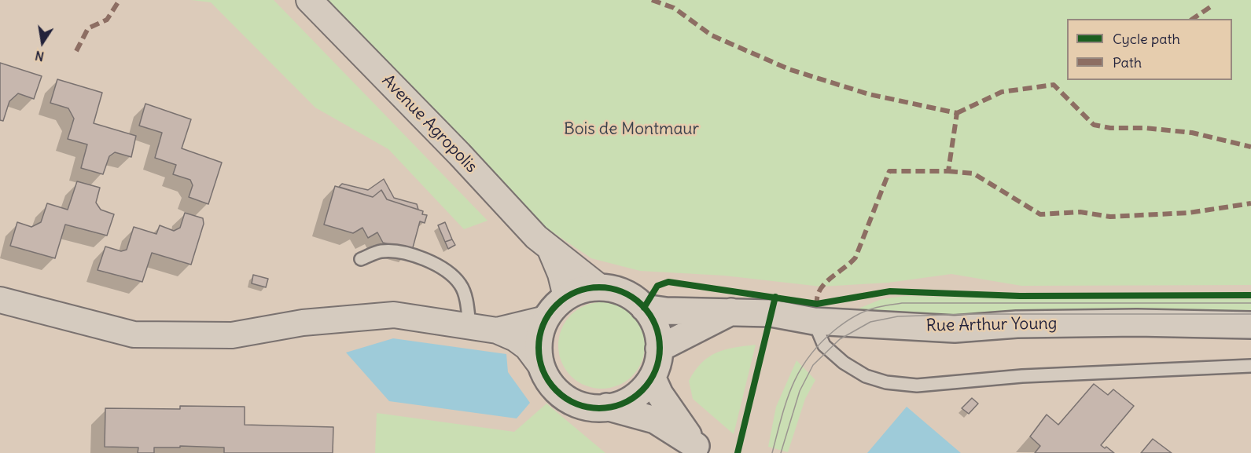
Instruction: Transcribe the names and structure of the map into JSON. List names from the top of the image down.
{
  "streets": {
    "street": ["Avenue Agropolis", "Rue Arthur Young"]
  },
  "crossings": [
    ["Avenue Agropolis", "Rue Arthur Young"]
  ],
  "parks": ["Bois de Montmaur"],
  "legend": ["Cycle path", "Path"],
  "north": "bottom"
}
